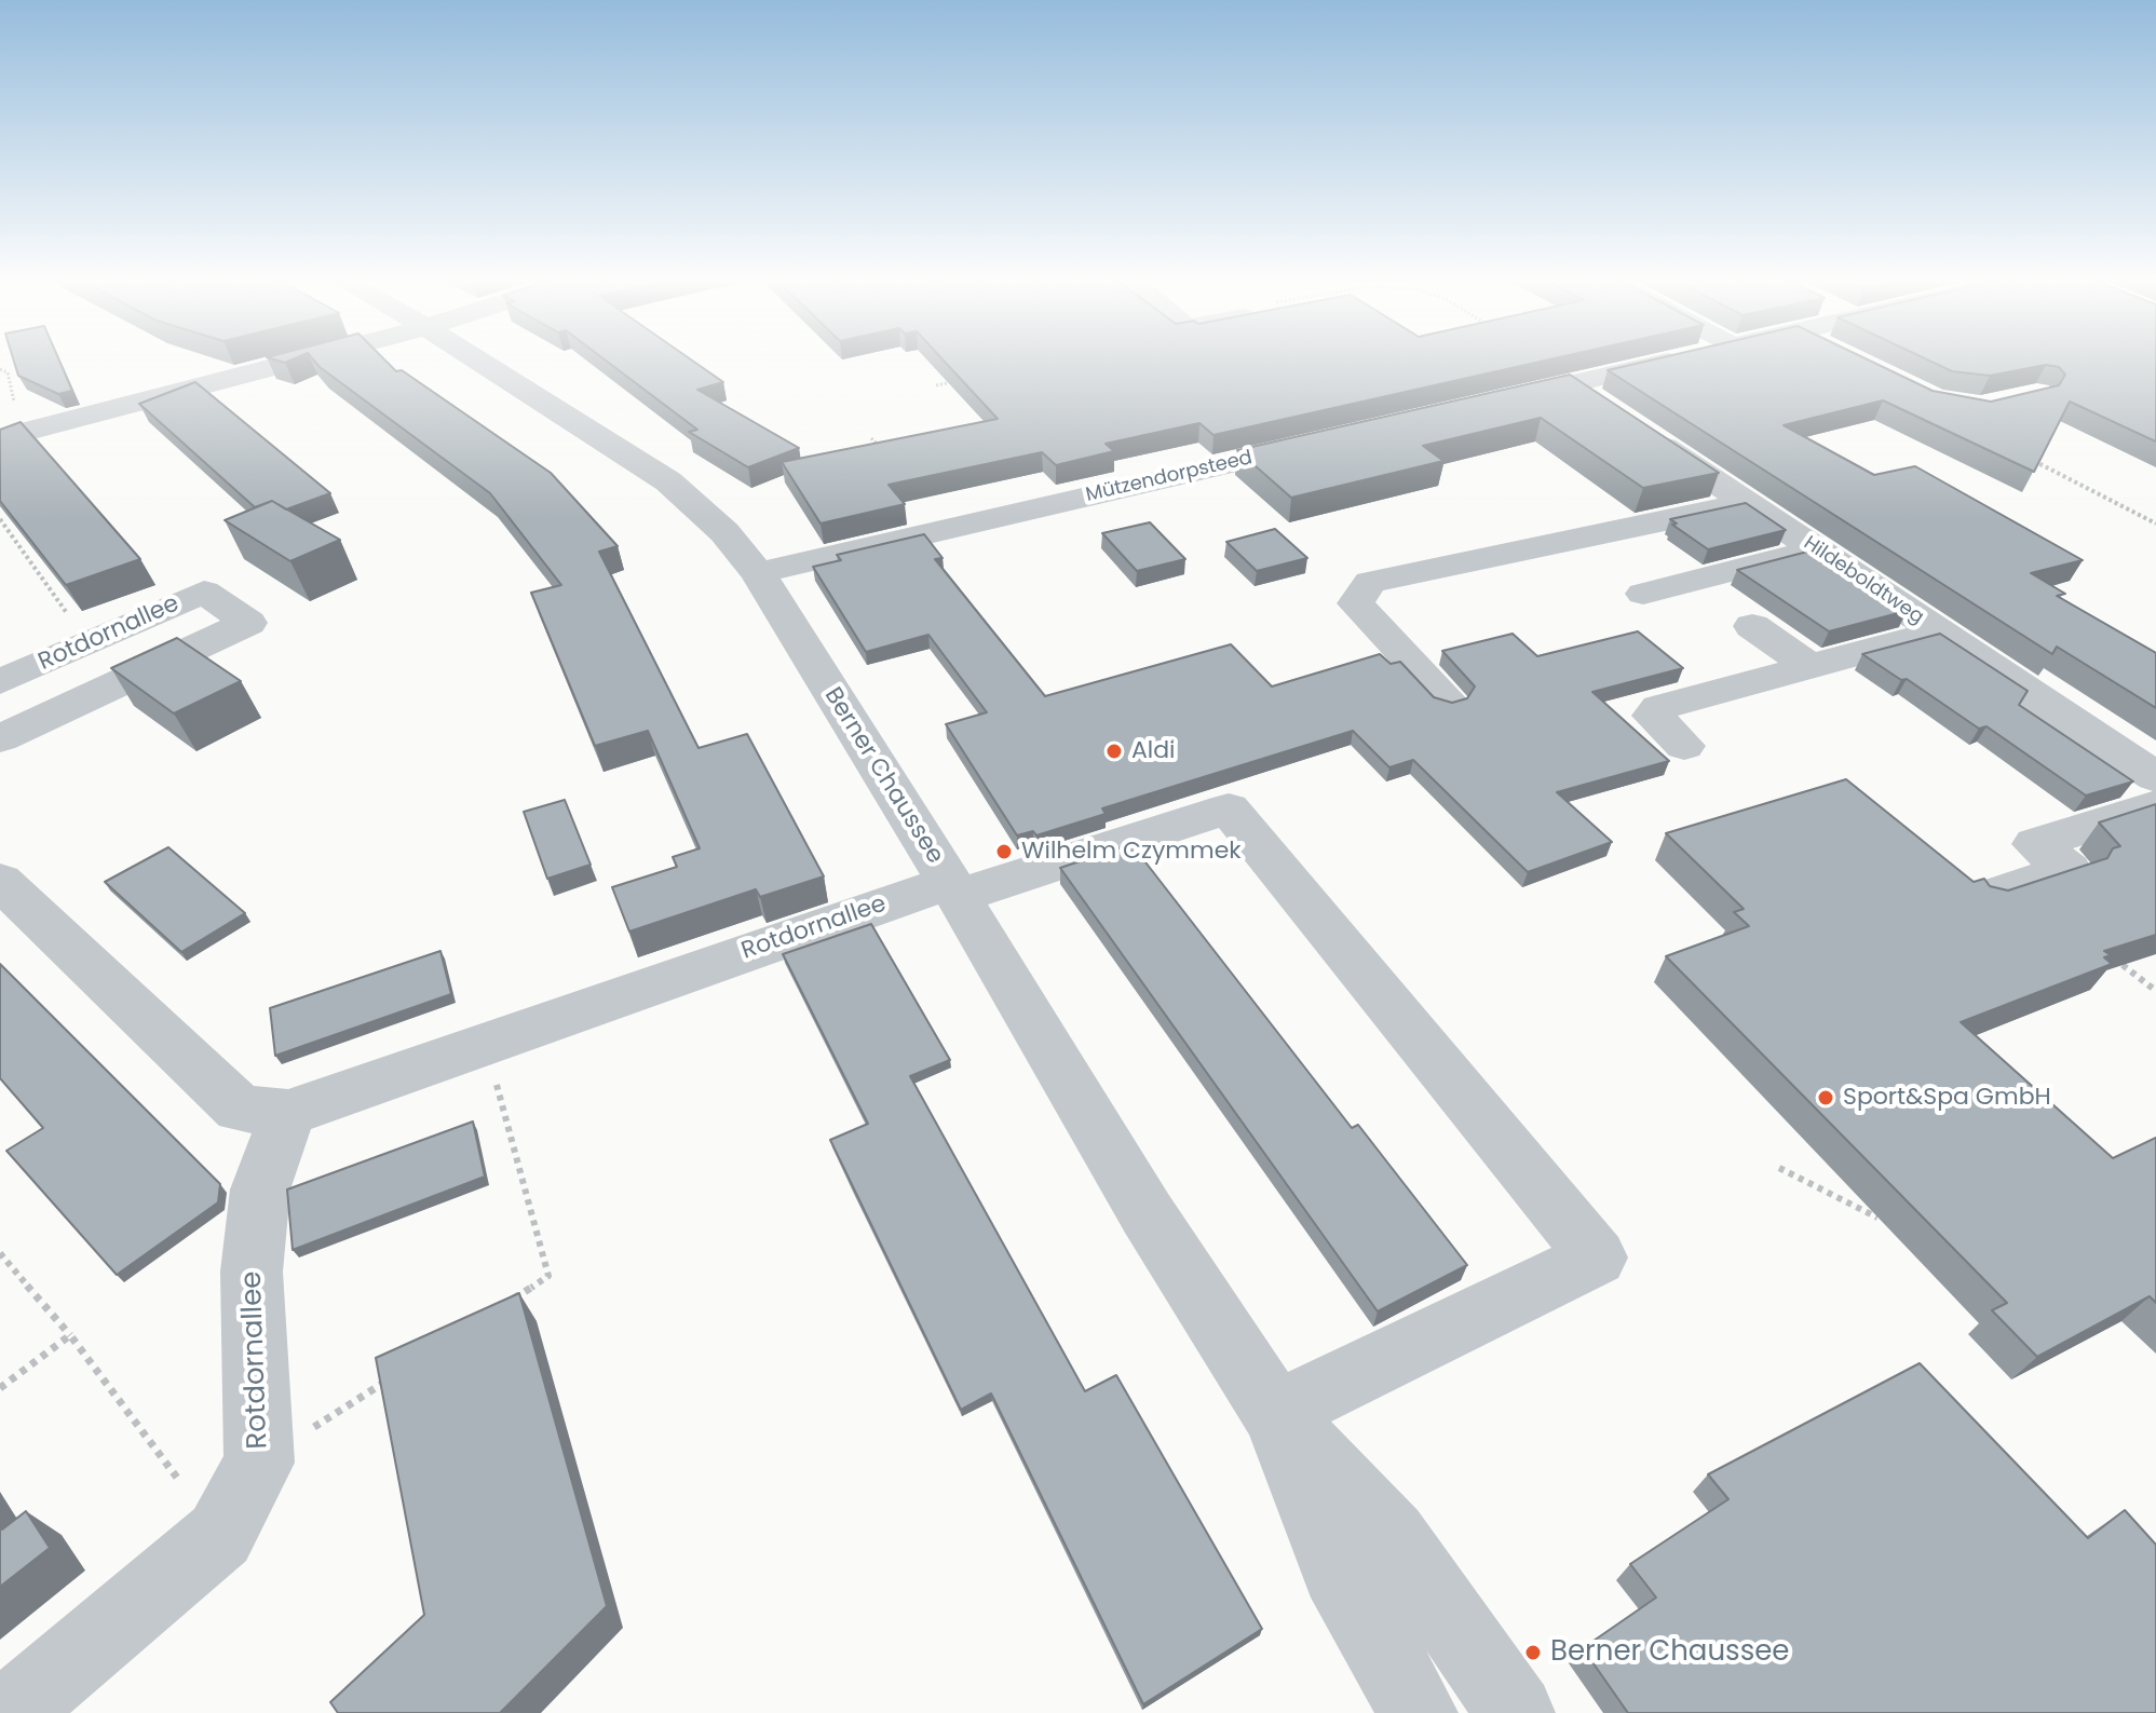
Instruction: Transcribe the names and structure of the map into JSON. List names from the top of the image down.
{
  "streets": {
    "street": [
      "Mützendorpsteed",
      "Hildeboldtweg",
      "Rotdornallee",
      "Berner Chaussee"
    ]
  },
  "crossings": [
    ["Mützendorpsteed", "Berner Chaussee"],
    ["Rotdornallee", "Berner Chaussee"]
  ],
  "places": [
    "Aldi",
    "Wilhelm Czymmek",
    "Sport&Spa GmbH",
    "Berner Chaussee"
  ]
}
